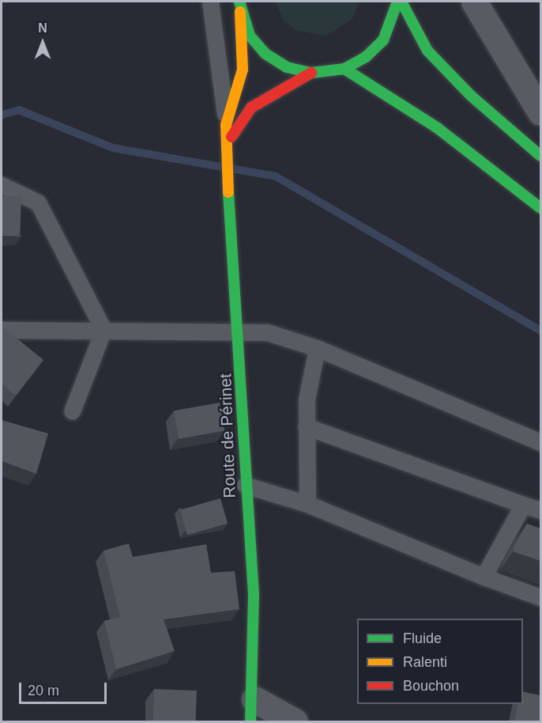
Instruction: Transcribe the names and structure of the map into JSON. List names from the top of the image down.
{
  "streets": {
    "main road": ["Route de Périnet"]
  },
  "legend": ["Fluide", "Ralenti", "Bouchon"],
  "scale_bar": "20 m",
  "north": "top"
}
